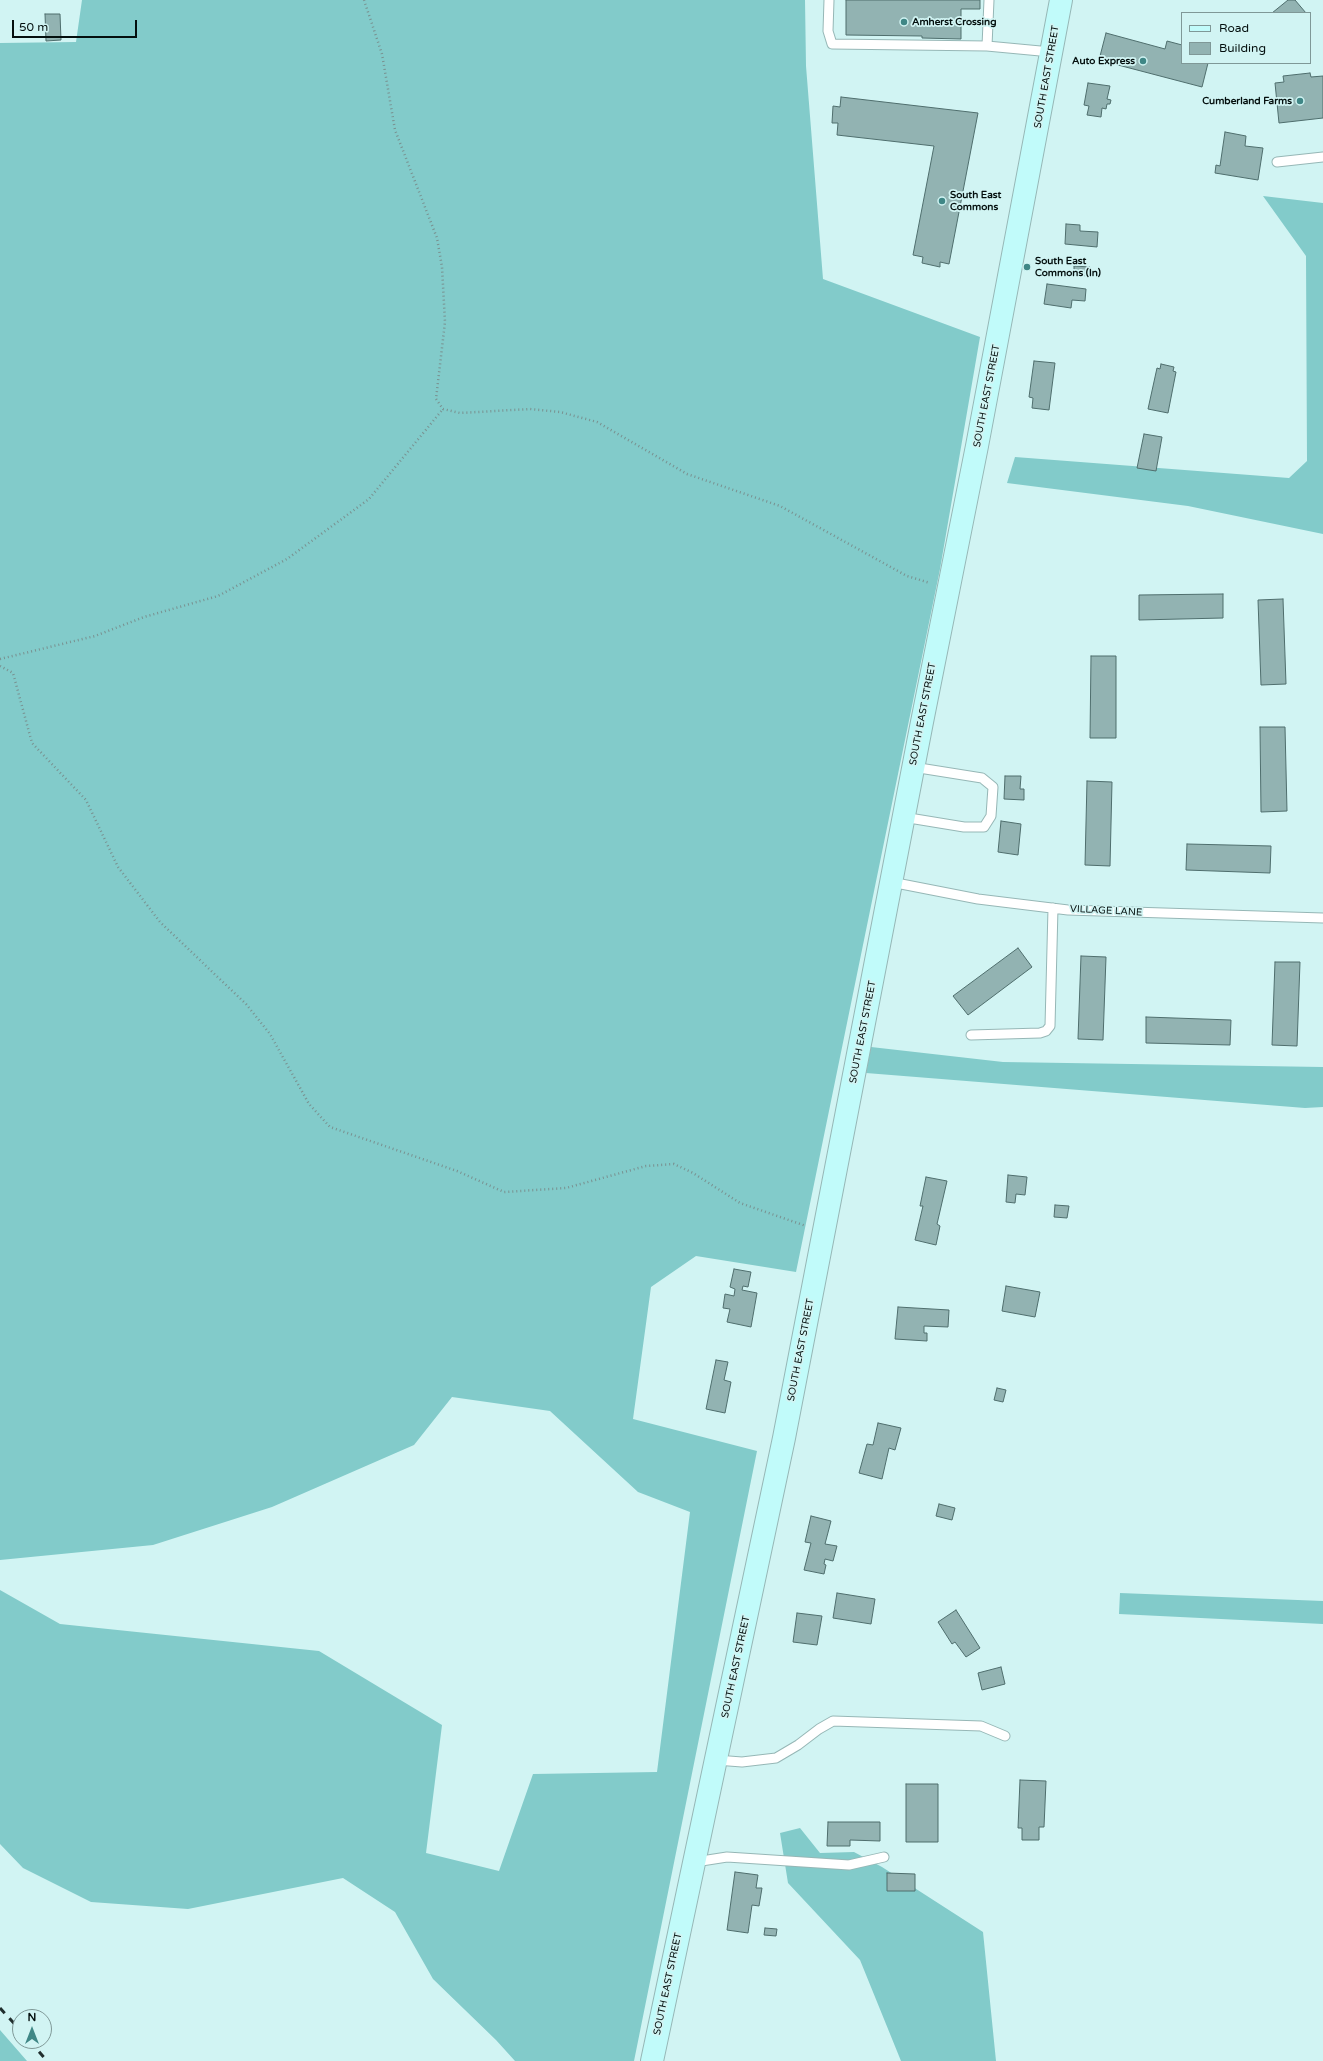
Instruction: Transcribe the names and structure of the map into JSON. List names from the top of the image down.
{
  "streets": {
    "main road": ["SOUTH EAST STREET"],
    "lane": ["VILLAGE LANE"]
  },
  "crossings": [
    ["SOUTH EAST STREET", "VILLAGE LANE"]
  ],
  "places": [
    "Amherst Crossing",
    "Auto Express",
    "Cumberland Farms",
    "South East Commons",
    "South East Commons (In)"
  ],
  "legend": ["Road", "Building"],
  "scale_bar": "50 m",
  "north": "top"
}
